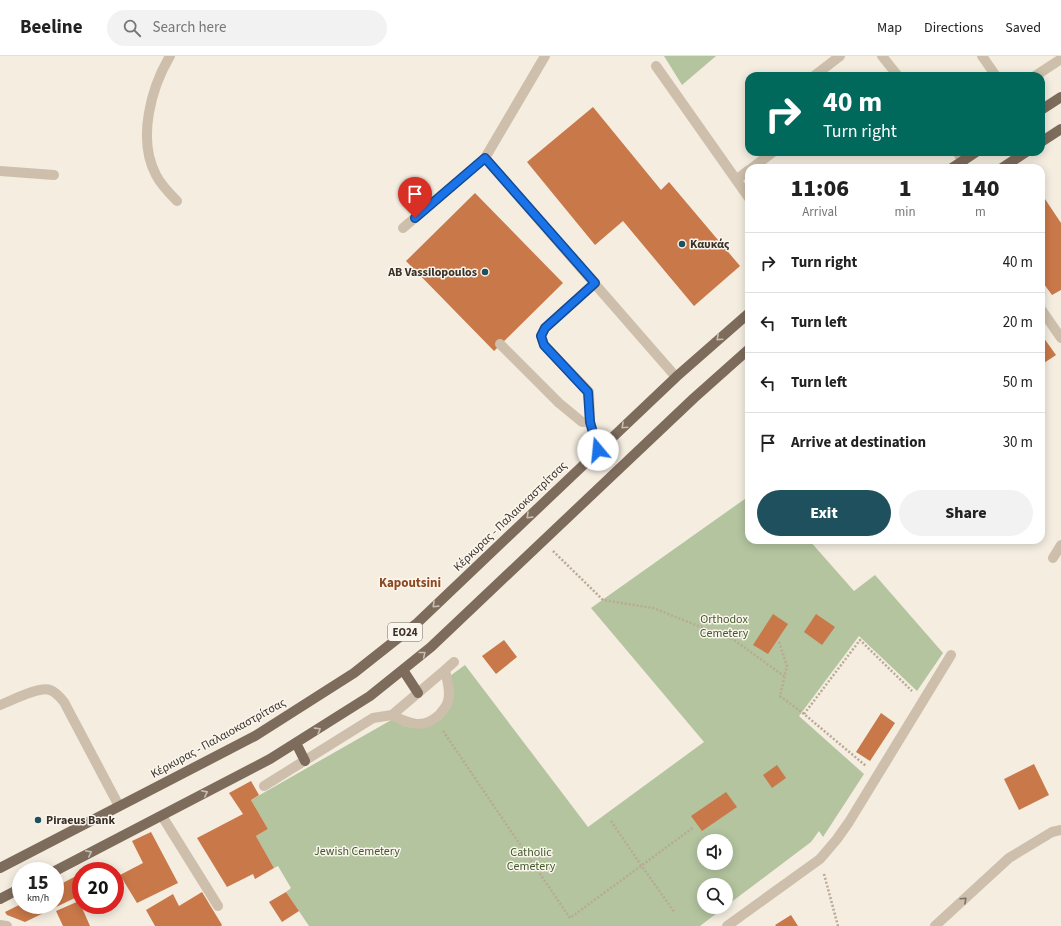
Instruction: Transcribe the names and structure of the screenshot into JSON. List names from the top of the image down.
{
  "streets": {
    "main road": ["Κέρκυρας - Παλαιοκαστρίτσας", "ΕΟ24"]
  },
  "districts": ["Kapoutsini"],
  "parks": ["Orthodox Cemetery", "Jewish Cemetery", "Catholic Cemetery"],
  "places": ["Καυκάς", "AB Vassilopoulos", "Piraeus Bank"],
  "page": {
    "header": "Beeline",
    "search": "Search here",
    "nav": ["Map", "Directions", "Saved"],
    "turn": ["40 m", "Turn right"],
    "eta": [
      "11:06",
      "Arrival",
      "1",
      "min",
      "140",
      "m"
    ],
    "list": [
      {
        "name": "Turn right",
        "value": "40 m"
      },
      {
        "name": "Turn left",
        "value": "20 m"
      },
      {
        "name": "Turn left",
        "value": "50 m"
      },
      {
        "name": "Arrive at destination",
        "value": "30 m"
      }
    ],
    "buttons": ["Exit", "Share"],
    "speed": "15 km/h",
    "limit": "20"
  }
}
